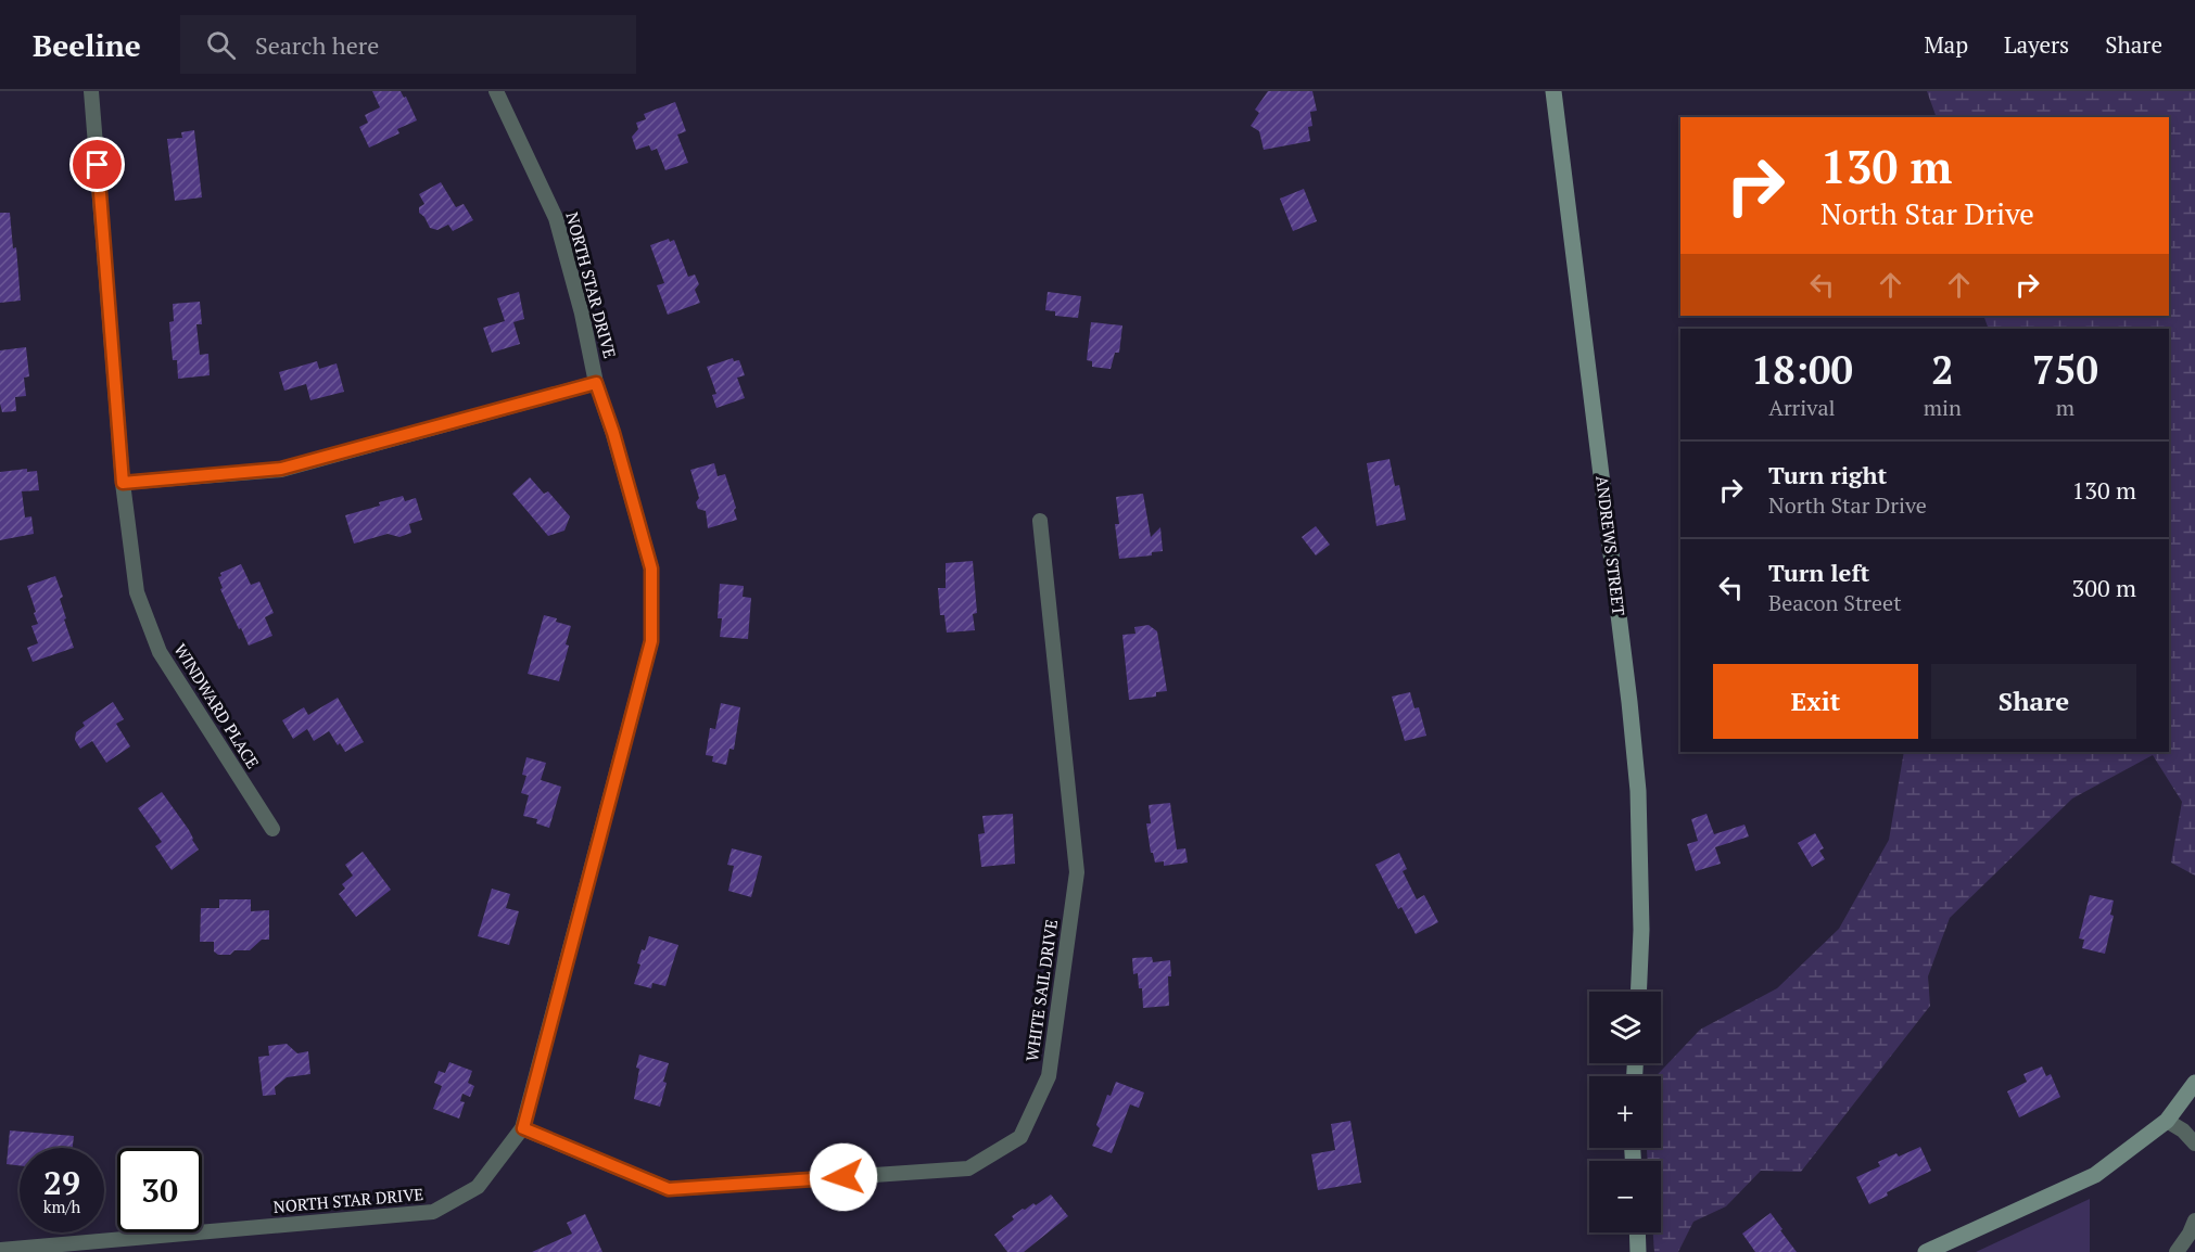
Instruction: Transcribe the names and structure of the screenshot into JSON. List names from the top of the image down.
{
  "streets": {
    "street": [
      "NORTH STAR DRIVE",
      "ANDREWS STREET",
      "WINDWARD PLACE",
      "WHITE SAIL DRIVE"
    ]
  },
  "crossings": [
    ["NORTH STAR DRIVE", "WHITE SAIL DRIVE"]
  ],
  "page": {
    "header": "Beeline",
    "search": "Search here",
    "nav": ["Map", "Layers", "Share"],
    "turn": ["130 m", "North Star Drive"],
    "eta": [
      "18:00",
      "Arrival",
      "2",
      "min",
      "750",
      "m"
    ],
    "list": [
      {
        "name": "Turn right",
        "note": "North Star Drive",
        "value": "130 m"
      },
      {
        "name": "Turn left",
        "note": "Beacon Street",
        "value": "300 m"
      }
    ],
    "buttons": ["Exit", "Share"],
    "map_buttons": ["+", "−"],
    "speed": "29 km/h",
    "limit": "30"
  }
}
